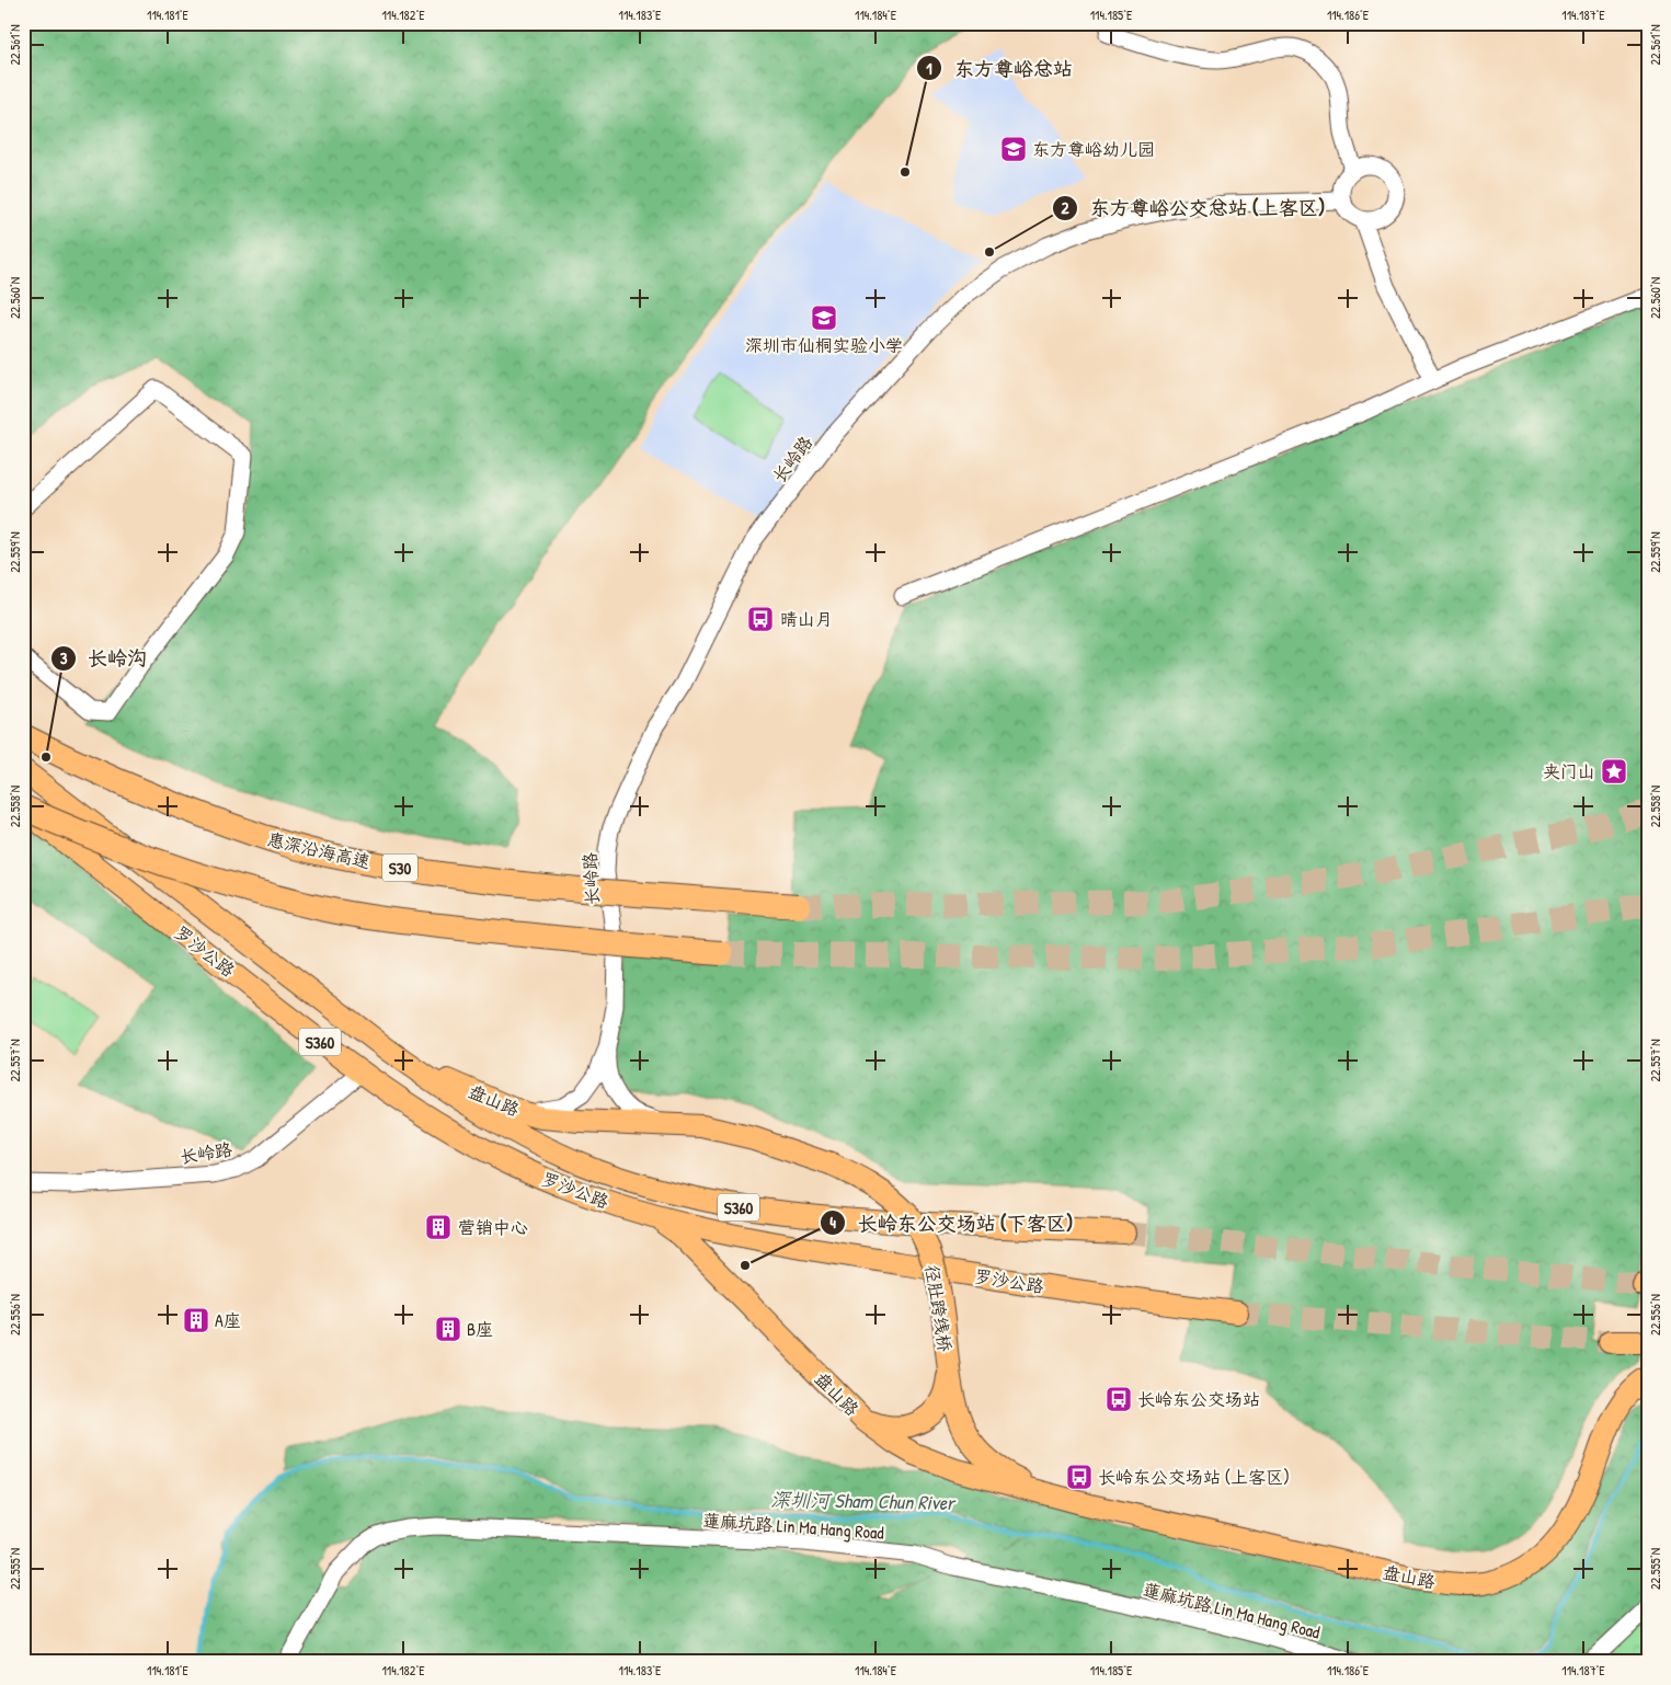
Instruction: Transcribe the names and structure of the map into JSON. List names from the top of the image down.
{
  "streets": {
    "highway": ["惠深沿海高速", "S30"],
    "main road": [
      "罗沙公路",
      "S360",
      "盘山路",
      "径肚跨线桥"
    ],
    "street": ["长岭路", "蓮麻坑路 Lin Ma Hang Road"]
  },
  "crossings": [
    ["长岭路", "罗沙公路"],
    ["长岭路", "盘山路"],
    ["罗沙公路", "盘山路"],
    ["盘山路", "径肚跨线桥"]
  ],
  "water": ["深圳河 Sham Chun River"],
  "places": {
    "school or university": ["东方尊峪幼儿园", "深圳市仙桐实验小学"],
    "other": [
      "东方尊峪总站",
      "东方尊峪公交总站 (上客区)",
      "长岭沟",
      "长岭东公交场站 (下客区)"
    ],
    "bus stop": ["晴山月", "长岭东公交场站", "长岭东公交场站 (上客区)"],
    "place": ["夹门山"],
    "building": ["营销中心", "A座", "B座"]
  },
  "coordinates": [
    "114.181°E",
    "114.182°E",
    "114.183°E",
    "114.184°E",
    "114.185°E",
    "114.186°E",
    "114.187°E",
    "22.561°N",
    "22.560°N",
    "22.559°N",
    "22.558°N",
    "22.557°N",
    "22.556°N",
    "22.555°N"
  ]
}
